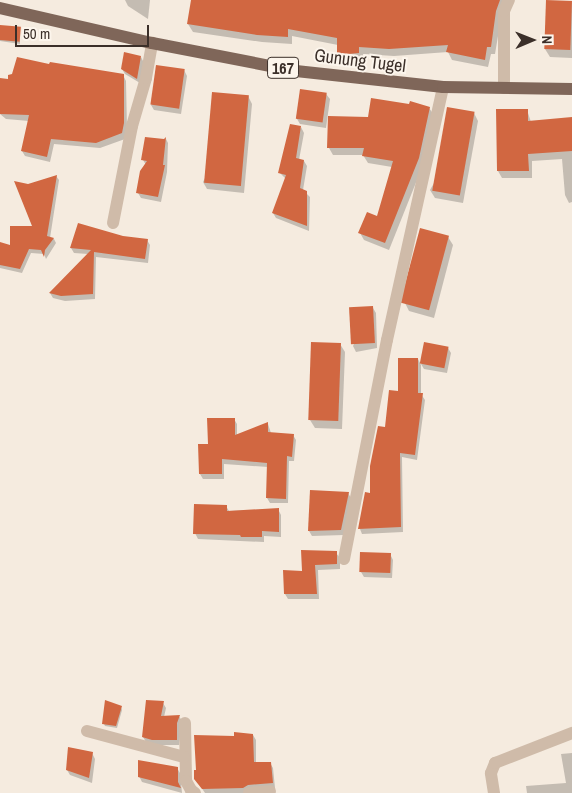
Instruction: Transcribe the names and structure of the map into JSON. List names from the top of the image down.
{
  "streets": {
    "main road": ["Gunung Tugel", "167"]
  },
  "scale_bar": "50 m",
  "north": "right"
}
